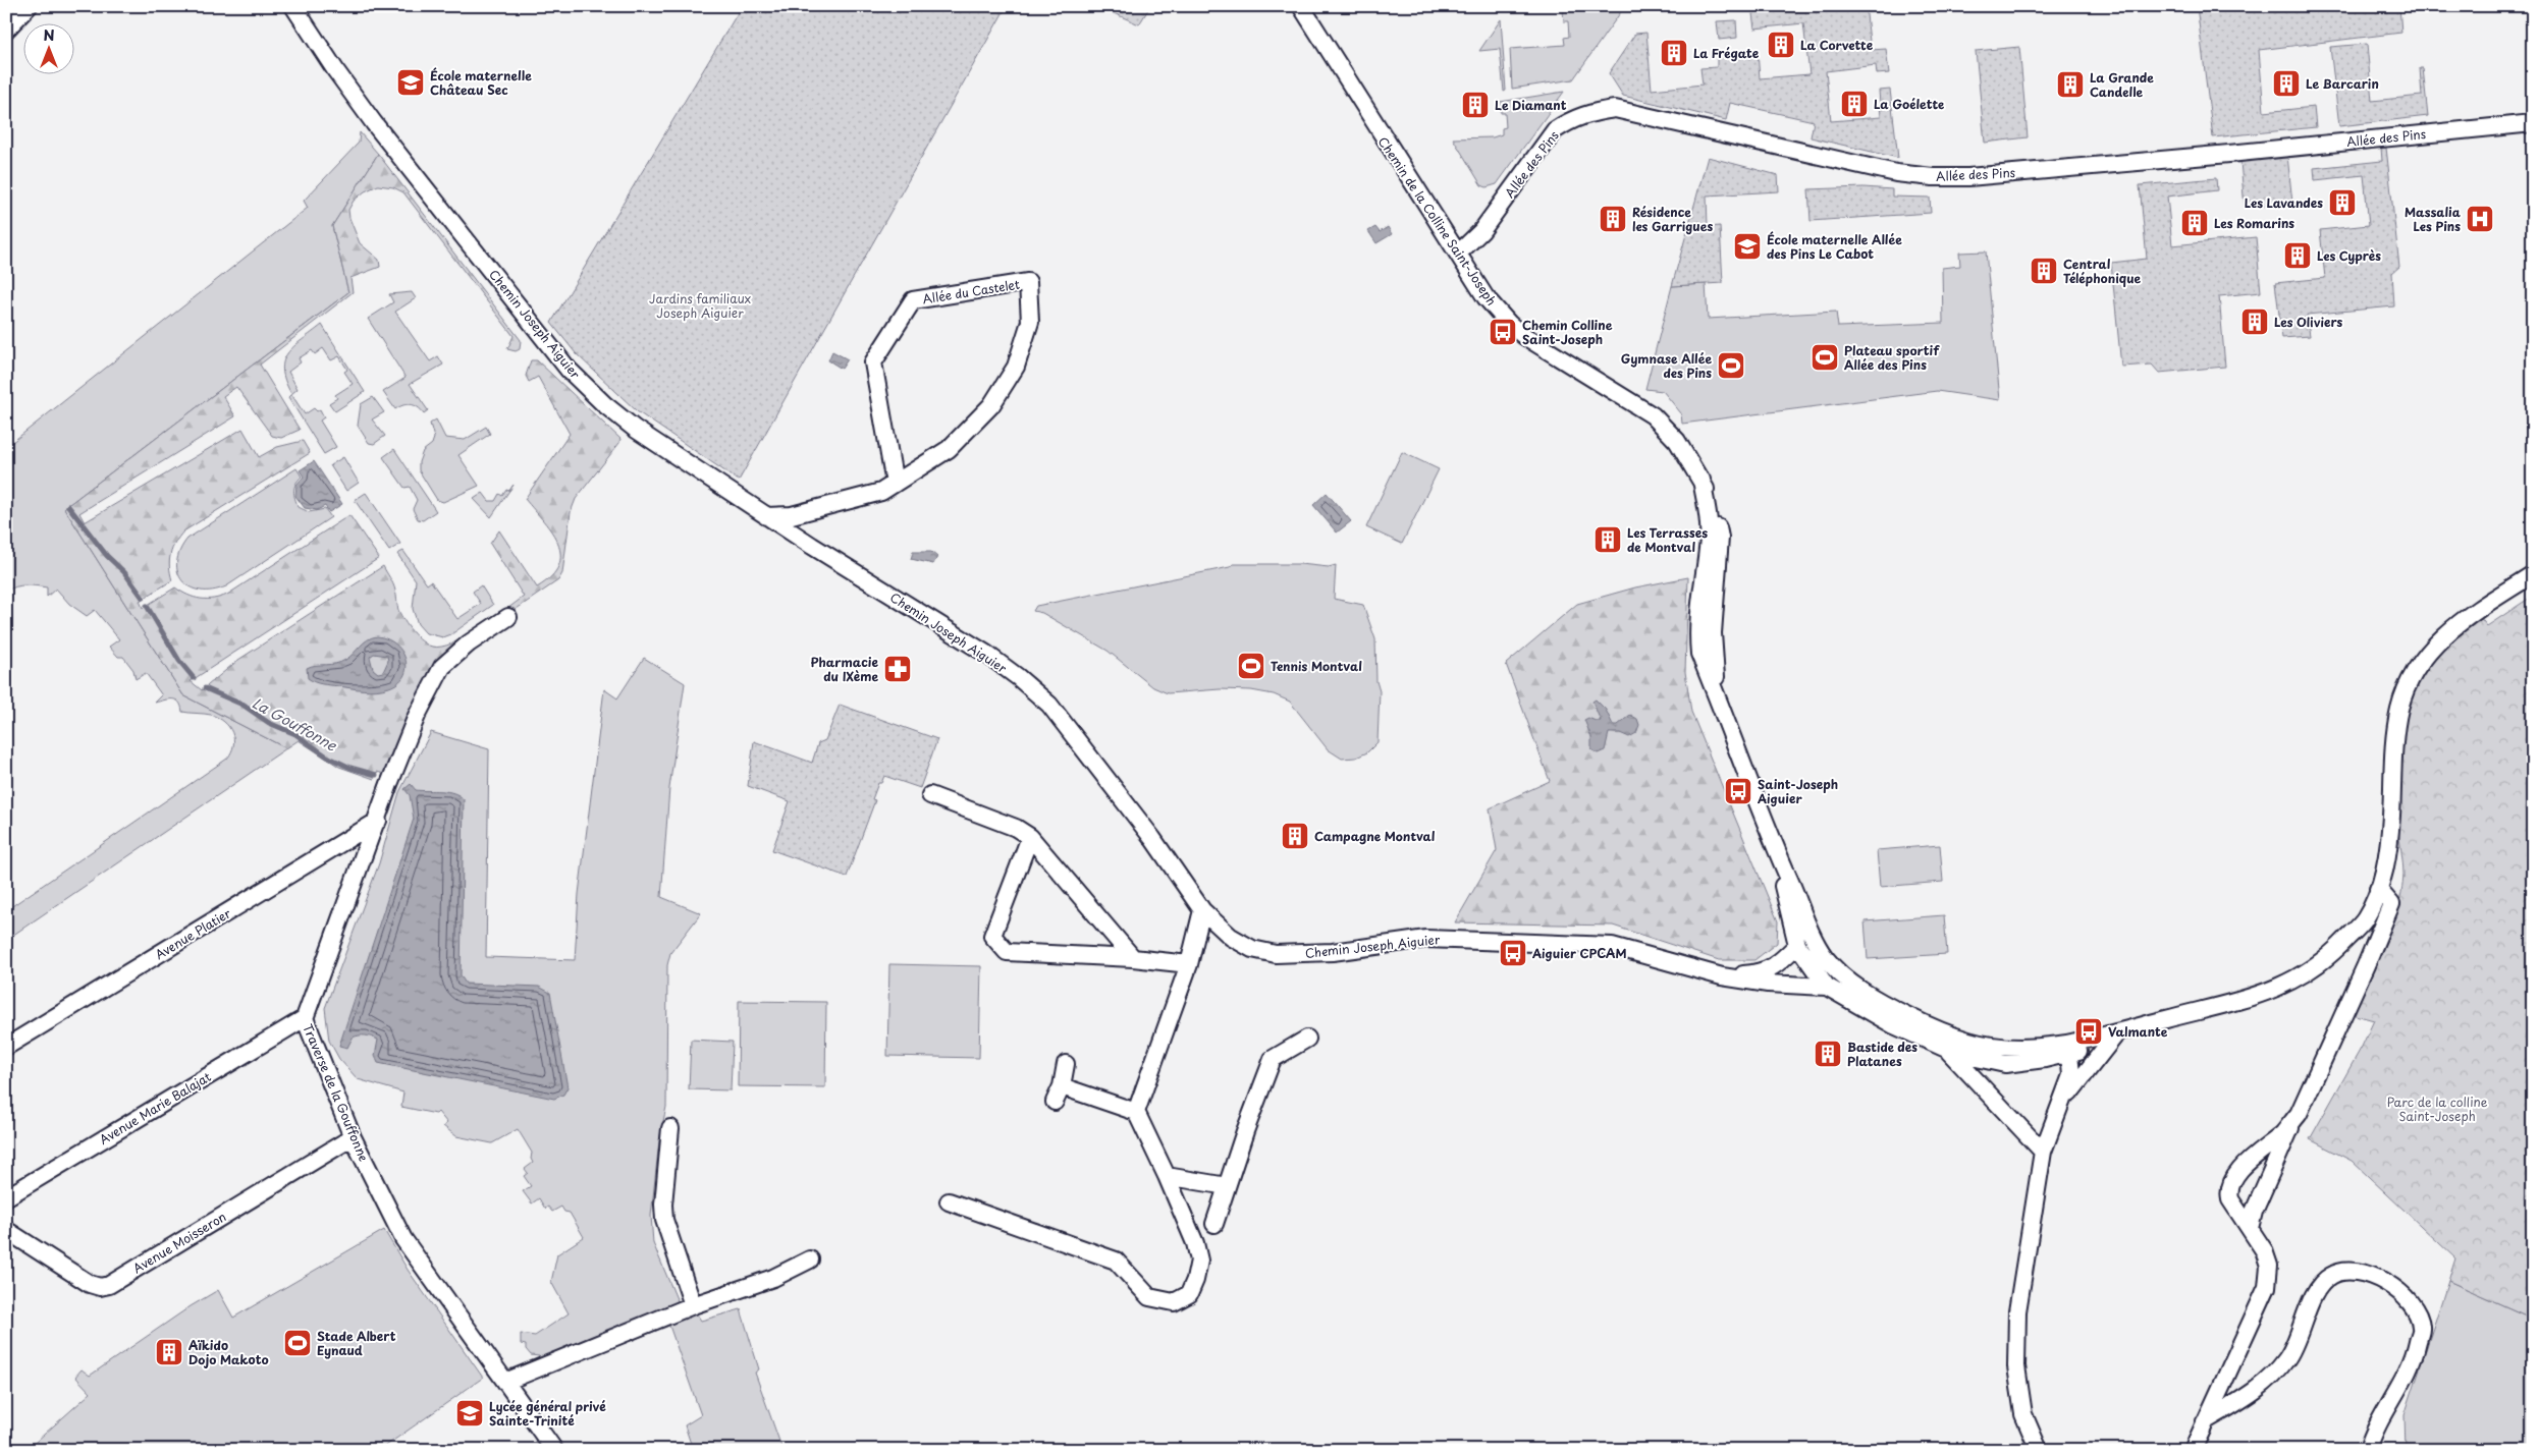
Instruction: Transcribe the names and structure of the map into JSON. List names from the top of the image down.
{
  "streets": {
    "street": [
      "Allée des Pins",
      "Chemin de la Colline Saint-Joseph",
      "Allée du Castelet",
      "Chemin Joseph Aiguier",
      "Avenue Platier",
      "Traverse de la Gouffonne",
      "Avenue Marie Balajat",
      "Avenue Moisseron"
    ]
  },
  "crossings": [
    ["Allée des Pins", "Chemin de la Colline Saint-Joseph"],
    ["Chemin de la Colline Saint-Joseph", "Chemin Joseph Aiguier"],
    ["Allée du Castelet", "Chemin Joseph Aiguier"],
    ["Avenue Platier", "Traverse de la Gouffonne"],
    ["Traverse de la Gouffonne", "Avenue Marie Balajat"],
    ["Traverse de la Gouffonne", "Avenue Moisseron"]
  ],
  "water": ["La Gouffonne"],
  "parks": ["Jardins familiaux Joseph Aiguier", "Parc de la colline Saint-Joseph"],
  "places": {
    "building": [
      "La Corvette",
      "La Frégate",
      "Le Barcarin",
      "La Grande Candelle",
      "La Goélette",
      "Le Diamant",
      "Les Lavandes",
      "Résidence les Garrigues",
      "Les Romarins",
      "Les Cyprès",
      "Central Téléphonique",
      "Les Oliviers",
      "Les Terrasses de Montval",
      "Campagne Montval",
      "Bastide des Platanes",
      "Aïkido Dojo Makoto"
    ],
    "school or university": ["École maternelle Château Sec", "École maternelle Allée des Pins Le Cabot", "Lycée général privé Sainte-Trinité"],
    "hospital": ["Massalia Les Pins"],
    "bus stop": [
      "Chemin Colline Saint-Joseph",
      "Saint-Joseph Aiguier",
      "Aiguier CPCAM",
      "Valmante"
    ],
    "sports": [
      "Plateau sportif Allée des Pins",
      "Gymnase Allée des Pins",
      "Tennis Montval",
      "Stade Albert Eynaud"
    ],
    "pharmacy": ["Pharmacie du IXème"]
  },
  "north": "top"
}
